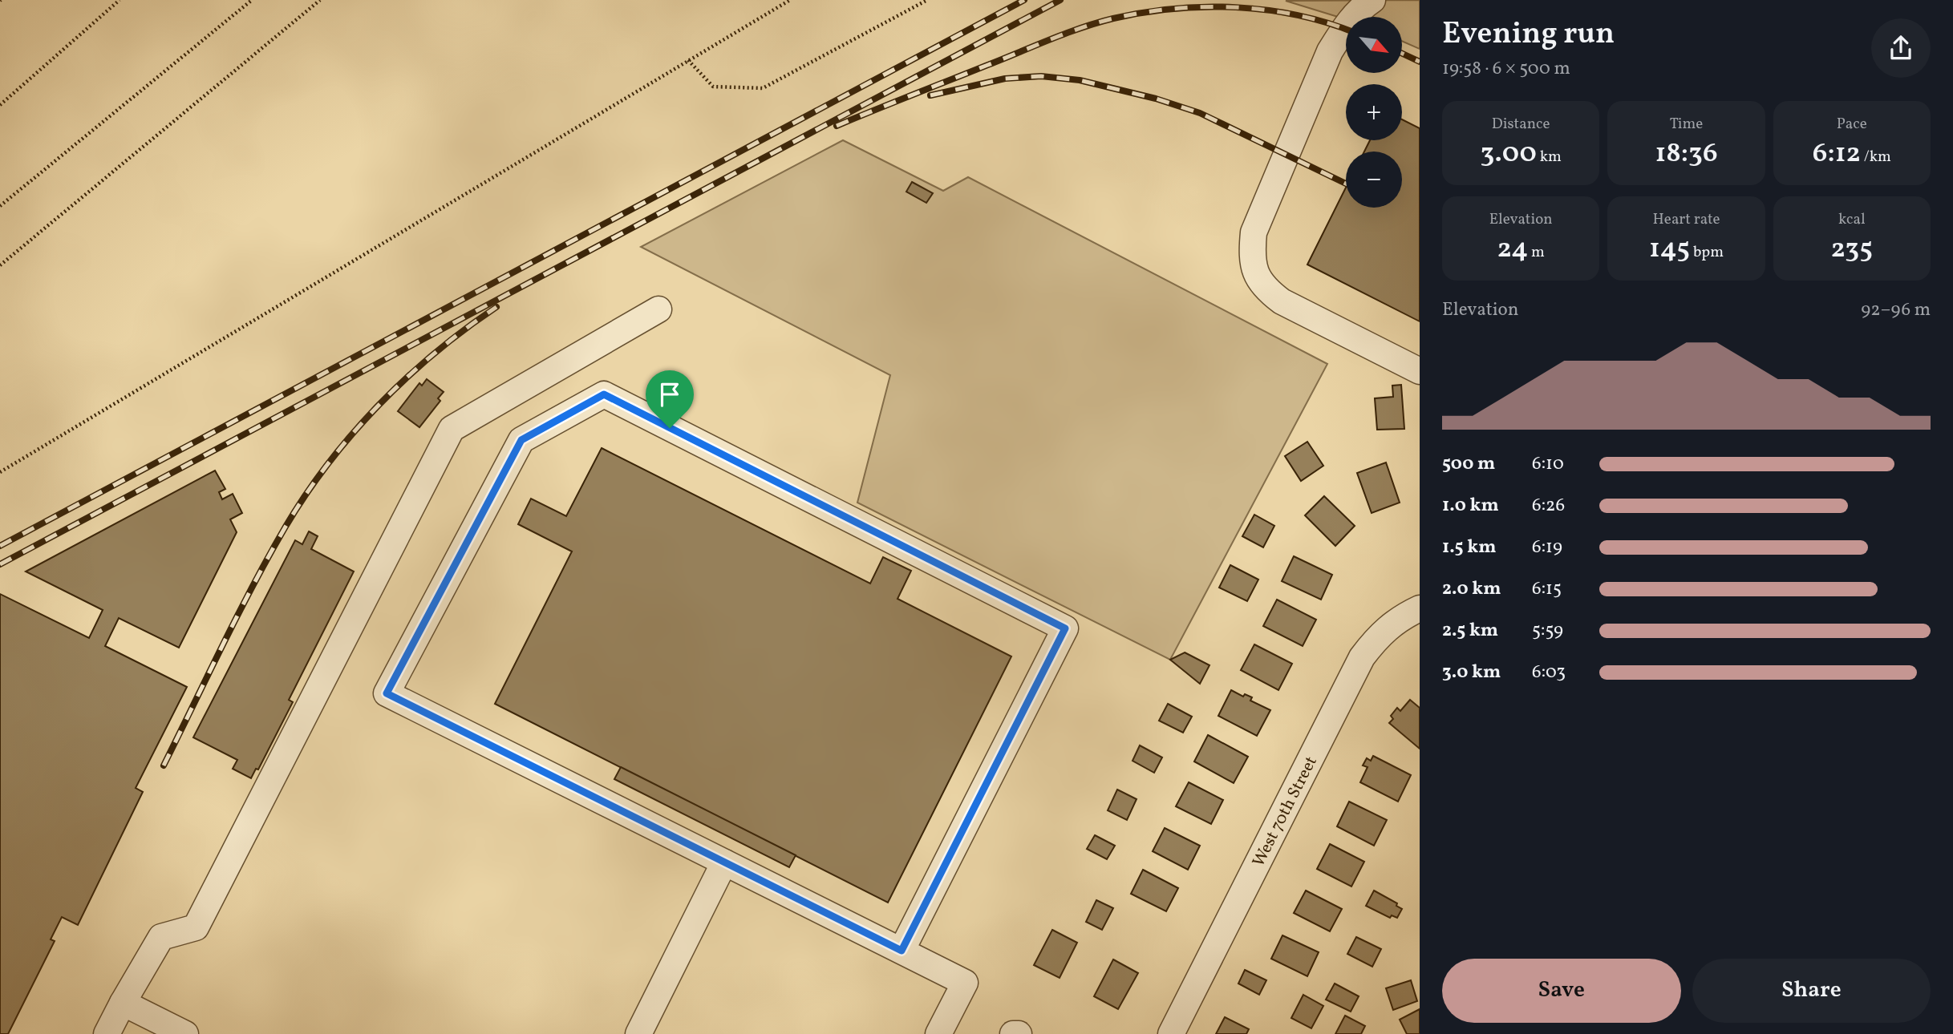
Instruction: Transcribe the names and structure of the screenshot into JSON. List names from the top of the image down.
{
  "streets": {
    "street": ["West 70th Street"]
  },
  "north": "bottom right",
  "page": {
    "heading": ["Evening run", "19:58 · 6 × 500 m"],
    "map_buttons": ["+", "−"],
    "stats": [
      ["Distance", "3.00 km"],
      ["Time", "18:36"],
      ["Pace", "6:12 /km"],
      ["Elevation", "24 m"],
      ["Heart rate", "145 bpm"],
      ["kcal", "235"]
    ],
    "chart": ["Elevation", "92–96 m"],
    "list": [
      {
        "name": "500 m",
        "note": "6:10"
      },
      {
        "name": "1.0 km",
        "note": "6:26"
      },
      {
        "name": "1.5 km",
        "note": "6:19"
      },
      {
        "name": "2.0 km",
        "note": "6:15"
      },
      {
        "name": "2.5 km",
        "note": "5:59"
      },
      {
        "name": "3.0 km",
        "note": "6:03"
      }
    ],
    "buttons": ["Save", "Share"]
  }
}
